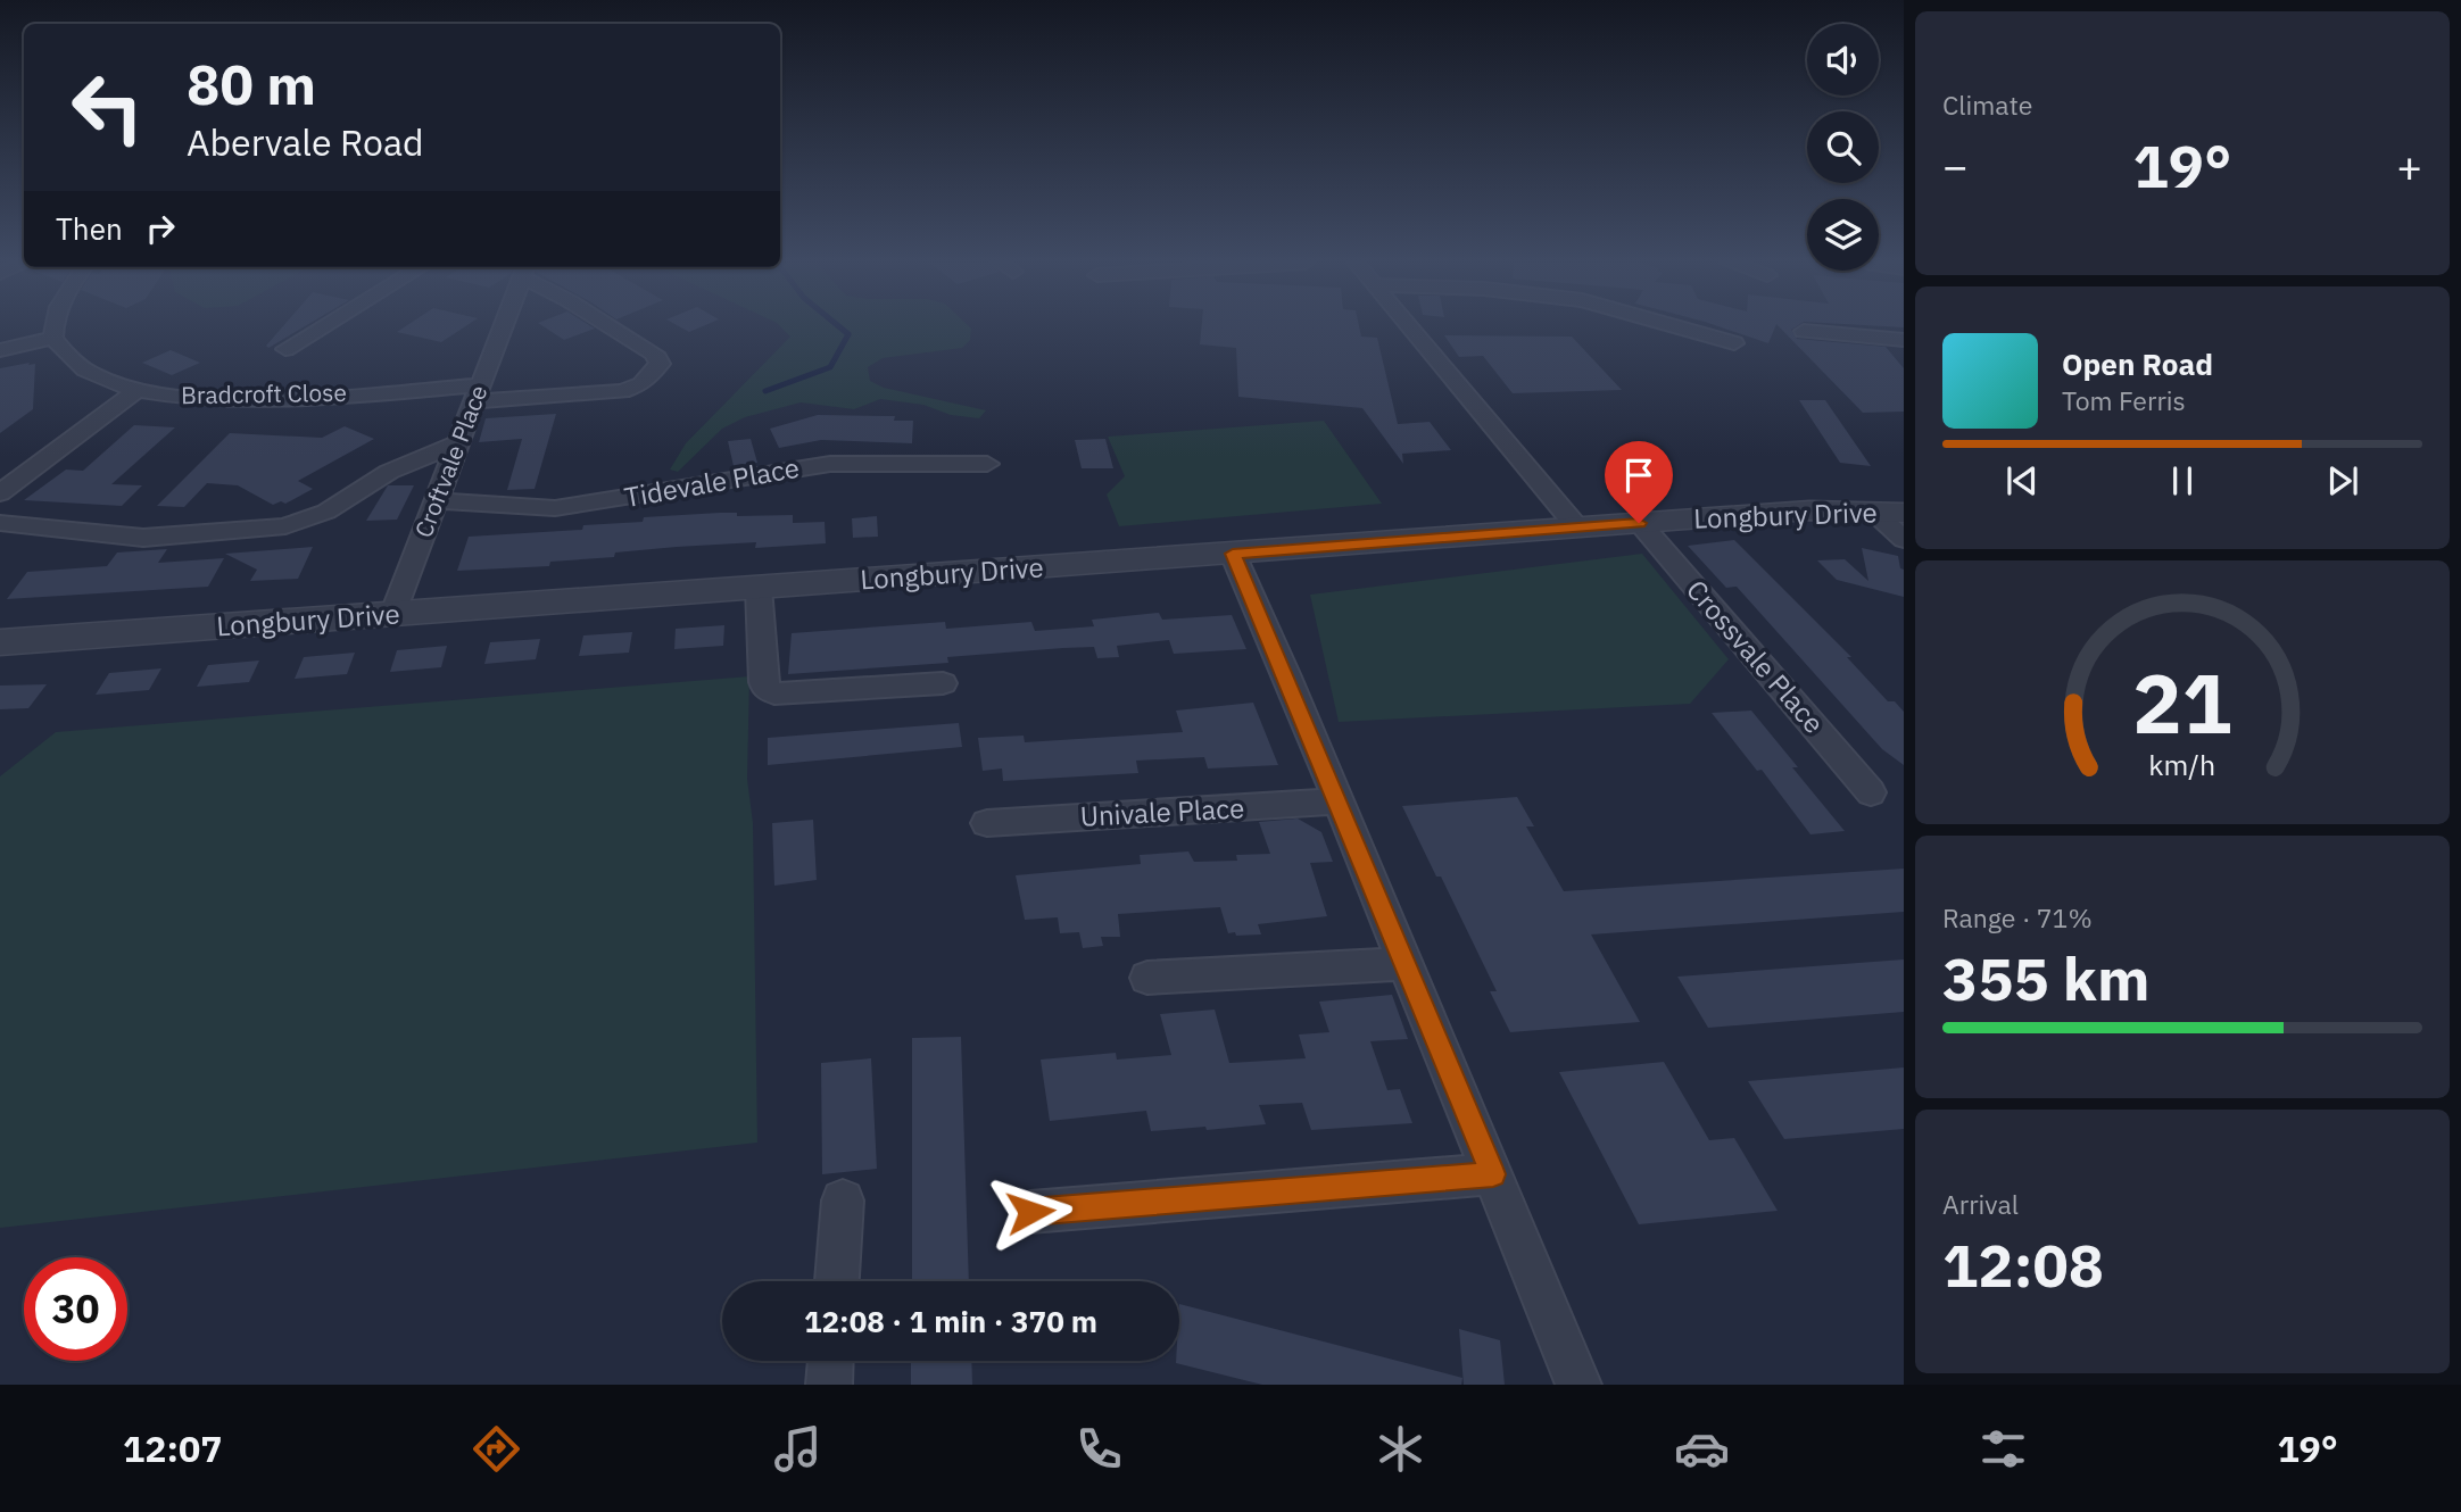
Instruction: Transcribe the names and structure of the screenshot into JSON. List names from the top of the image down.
{
  "streets": {
    "street": [
      "Bradcroft Close",
      "Croftvale Place",
      "Tidevale Place",
      "Longbury Drive",
      "Crossvale Place",
      "Univale Place"
    ]
  },
  "crossings": [
    ["Bradcroft Close", "Croftvale Place"],
    ["Croftvale Place", "Tidevale Place"],
    ["Croftvale Place", "Longbury Drive"],
    ["Longbury Drive", "Crossvale Place"]
  ],
  "page": {
    "tile": [
      "Climate",
      ["Range · 71%", "355 km"],
      ["Arrival", "12:08"]
    ],
    "turn": ["80 m", "Abervale Road"],
    "heat": ["−", "19°", "+"],
    "then": "Then",
    "song": ["Open Road", "Tom Ferris"],
    "limit": "30",
    "trip": "12:08 · 1 min · 370 m",
    "tabs": ["12:07", "19°"],
    "gauge": ["21", "km/h"]
  }
}
